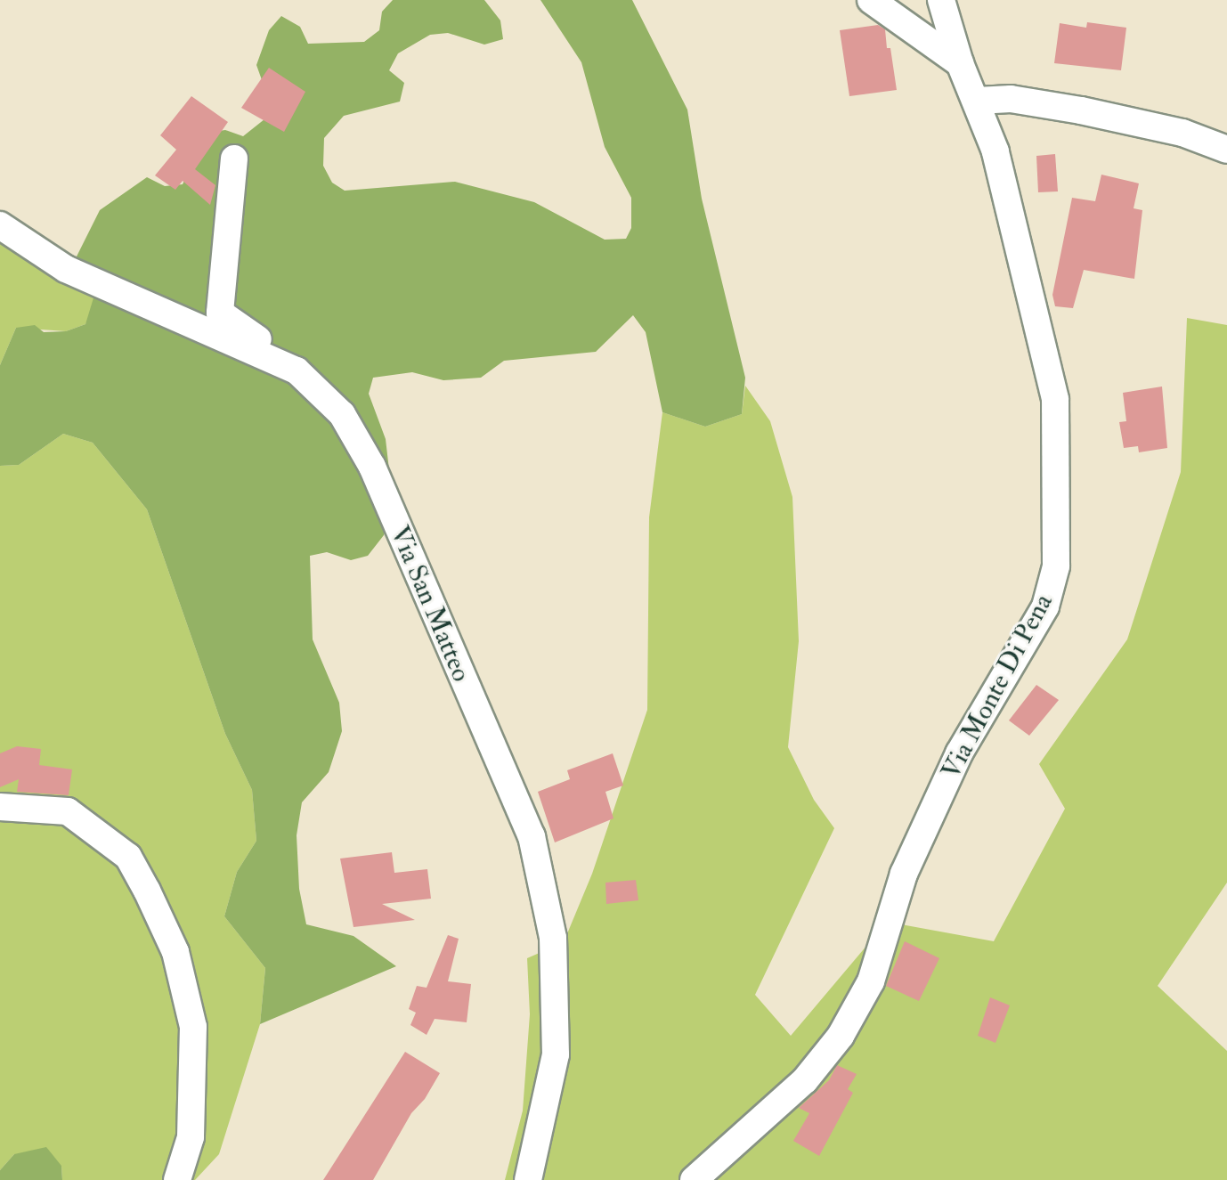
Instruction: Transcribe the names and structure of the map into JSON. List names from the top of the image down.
{
  "streets": {
    "street": ["Via San Matteo", "Via Monte Di Pena"]
  }
}
